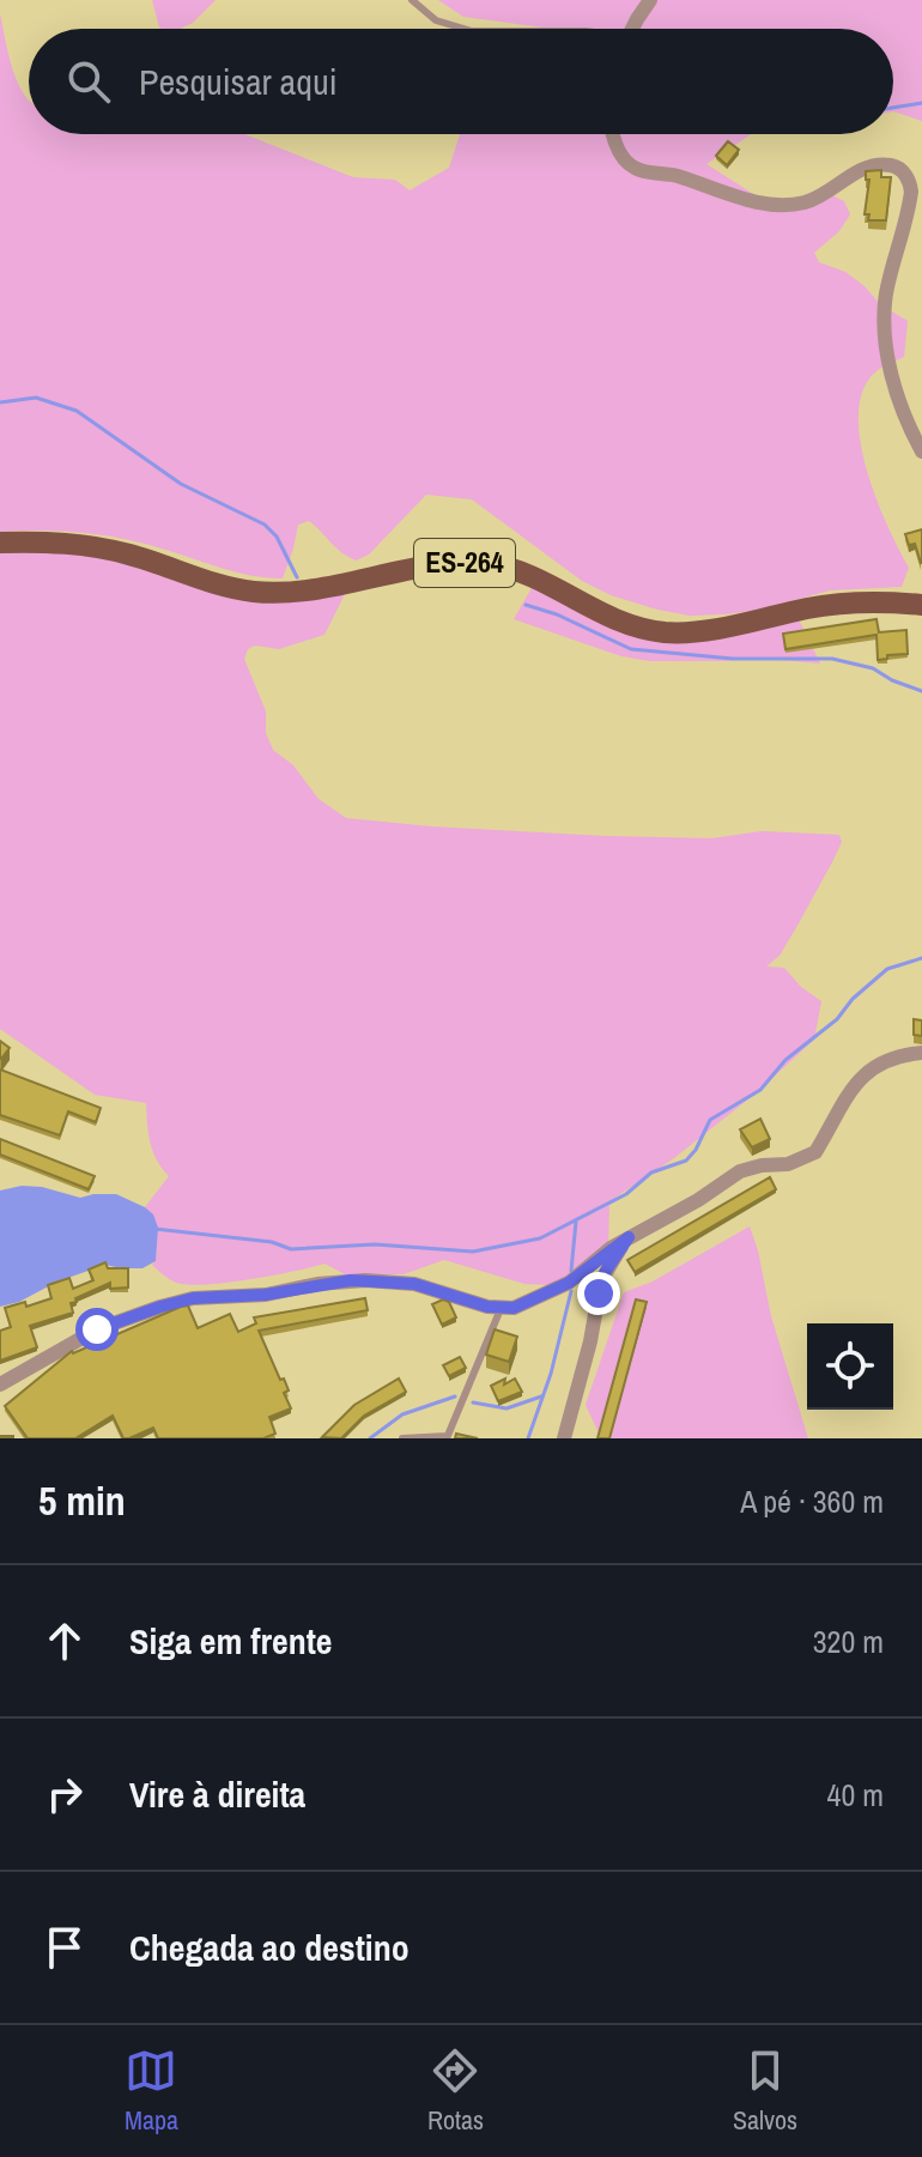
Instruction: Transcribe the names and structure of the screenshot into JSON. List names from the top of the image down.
{
  "streets": {
    "main road": ["ES-264"]
  },
  "page": {
    "search": "Pesquisar aqui",
    "heading": ["5 min", "A pé · 360 m"],
    "list": [
      ["Siga em frente", "320 m"],
      ["Vire à direita", "40 m"],
      "Chegada ao destino"
    ],
    "nav": ["Mapa", "Rotas", "Salvos"]
  }
}
